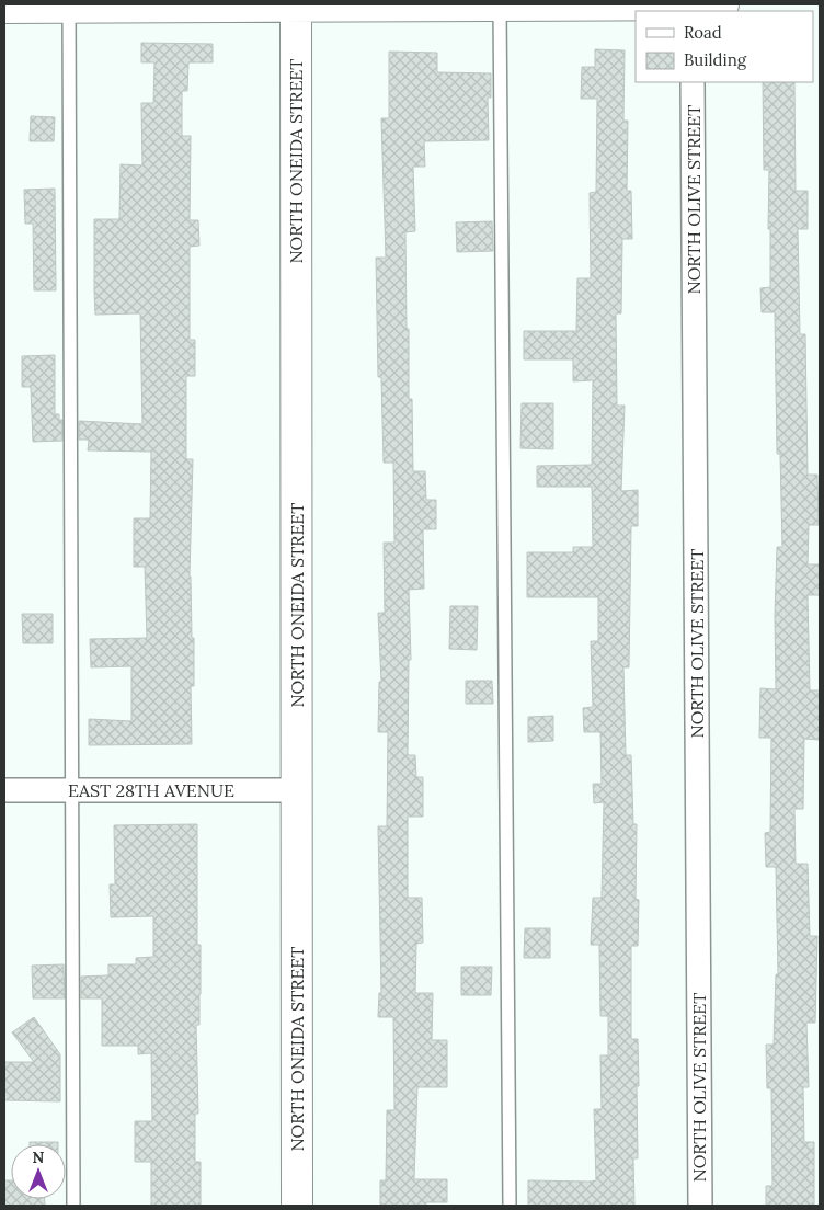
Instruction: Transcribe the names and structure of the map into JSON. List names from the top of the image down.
{
  "streets": {
    "street": ["NORTH ONEIDA STREET", "NORTH OLIVE STREET", "EAST 28TH AVENUE"]
  },
  "crossings": [
    ["NORTH ONEIDA STREET", "EAST 28TH AVENUE"]
  ],
  "legend": ["Road", "Building"],
  "north": "top"
}
